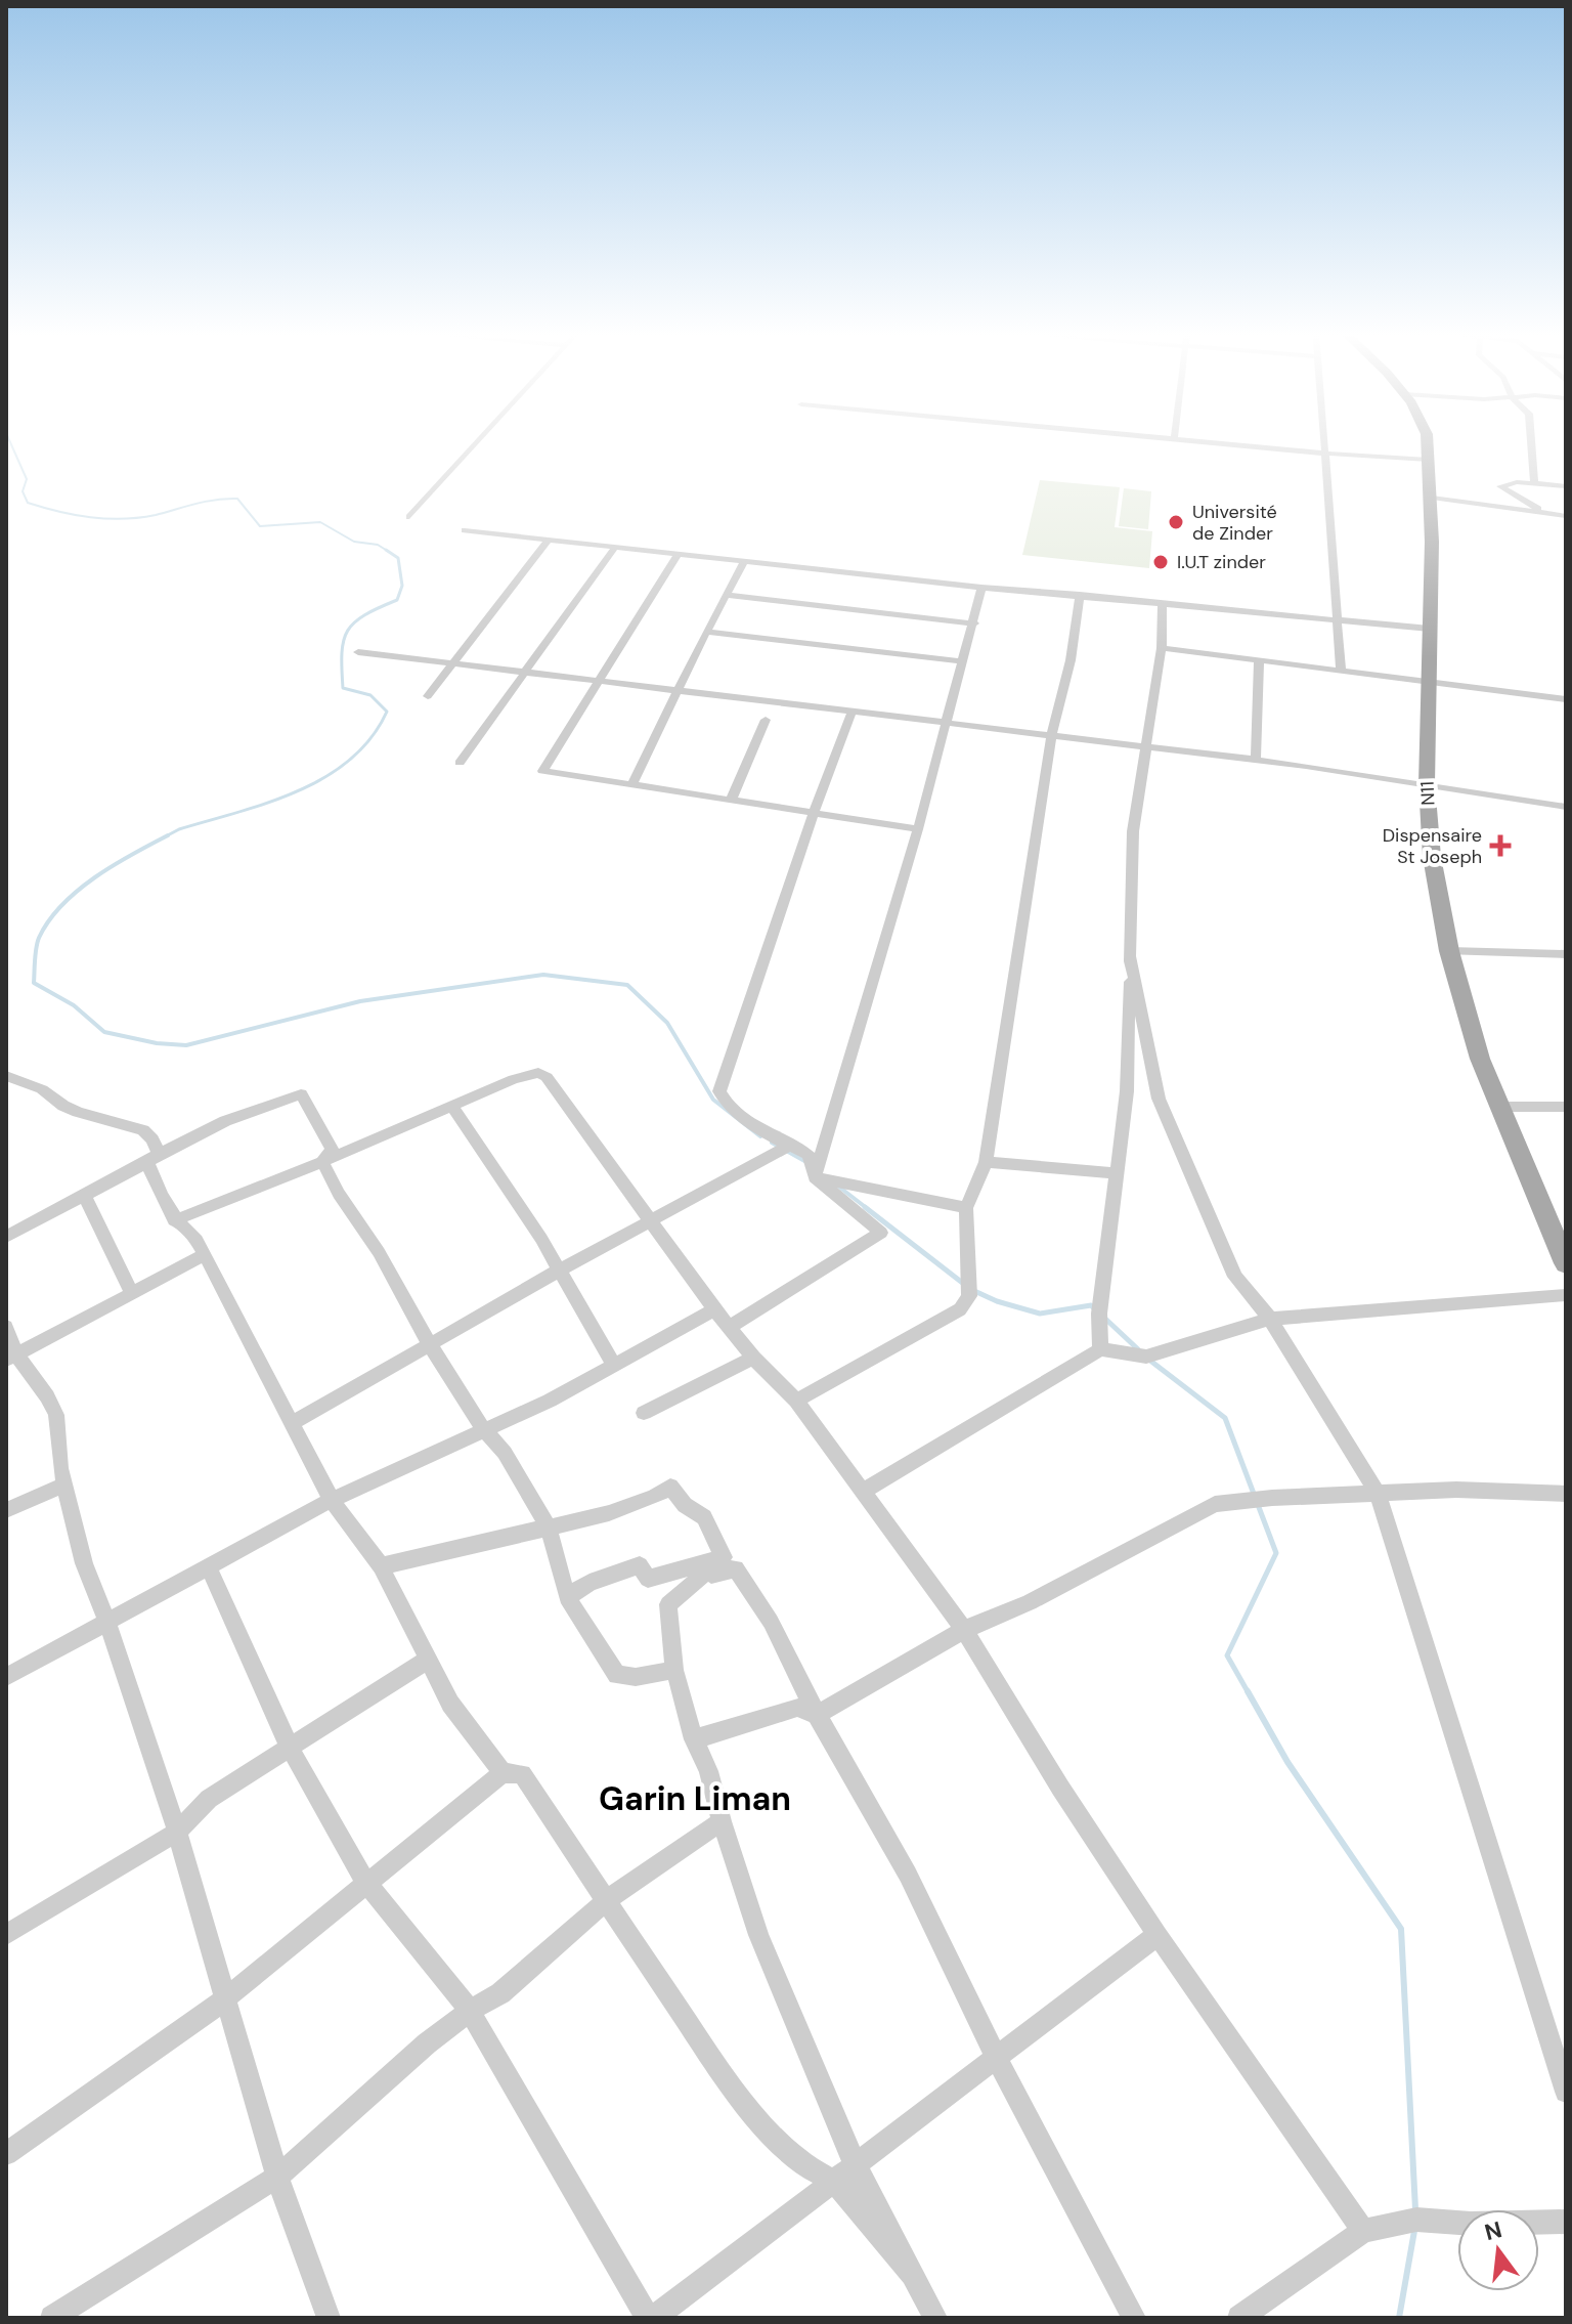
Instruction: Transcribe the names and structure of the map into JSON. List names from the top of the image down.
{
  "streets": {
    "main road": ["N11"]
  },
  "districts": ["Garin Liman"],
  "places": {
    "other": ["Université de Zinder", "I.U.T zinder"],
    "health": ["Dispensaire St Joseph"]
  },
  "north": "top"
}
